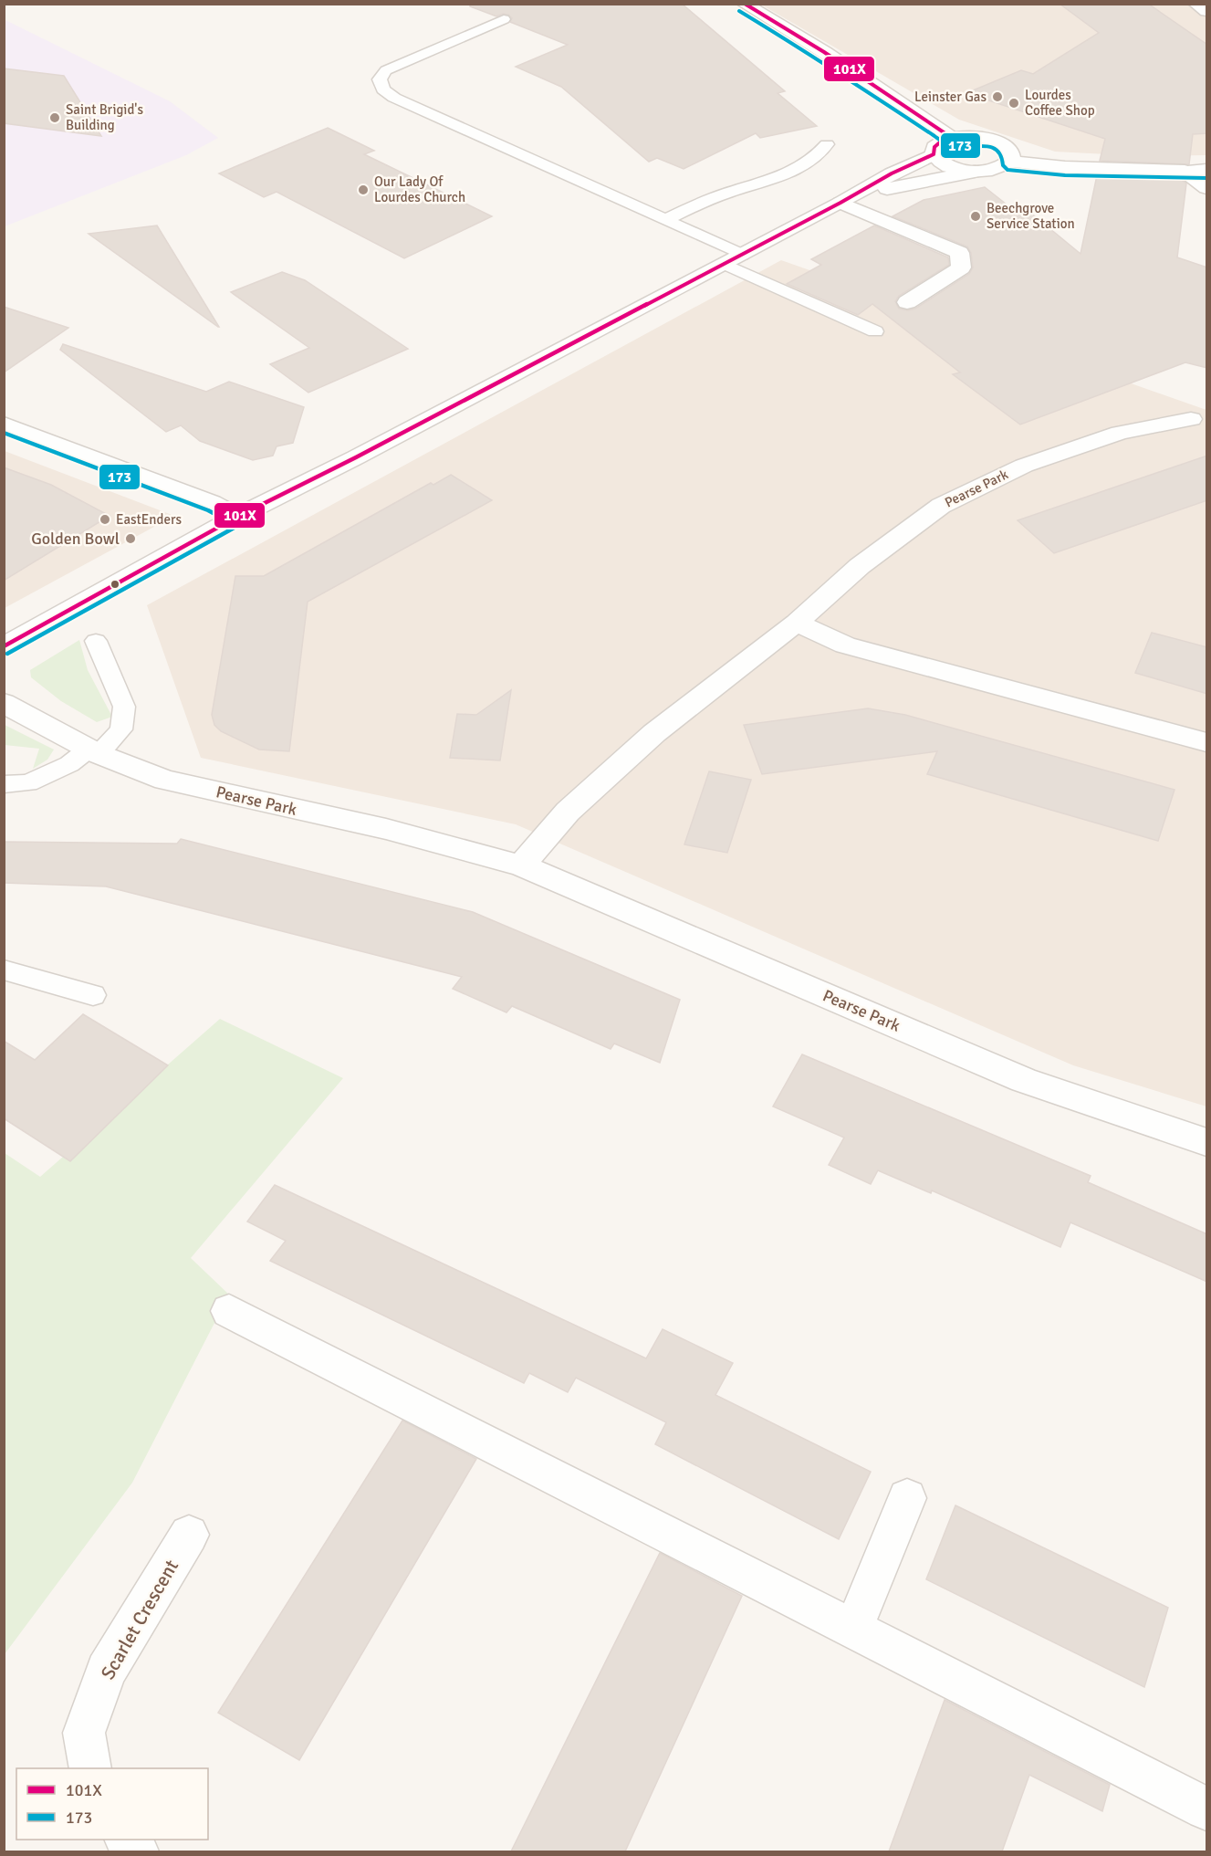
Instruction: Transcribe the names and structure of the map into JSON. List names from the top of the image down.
{
  "streets": {
    "street": ["Pearse Park", "Scarlet Crescent"]
  },
  "places": [
    "Leinster Gas",
    "Lourdes Coffee Shop",
    "Saint Brigid's Building",
    "Our Lady Of Lourdes Church",
    "Beechgrove Service Station",
    "EastEnders",
    "Golden Bowl"
  ],
  "lines": ["transit line 101X", "transit line 173"],
  "legend": ["101X", "173"]
}
